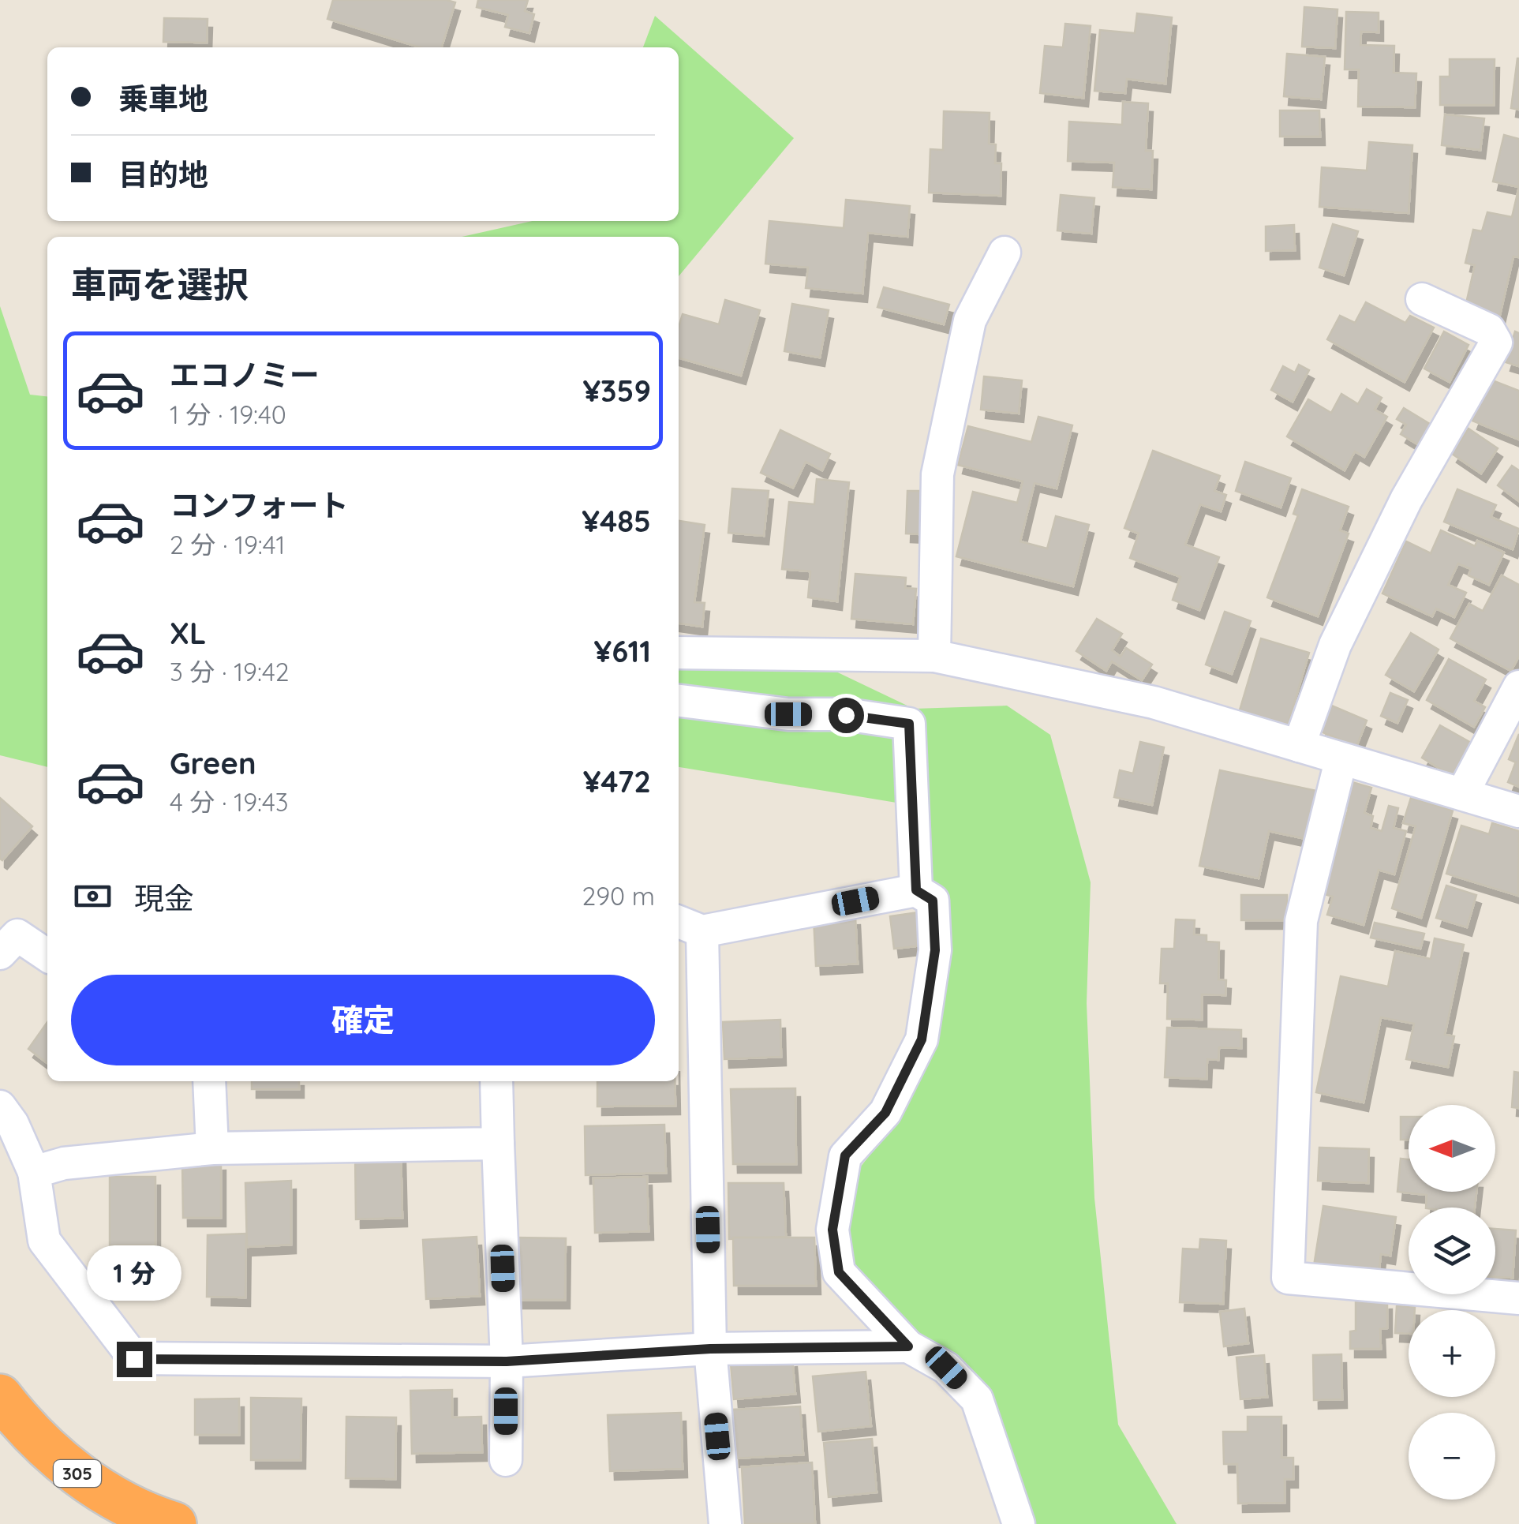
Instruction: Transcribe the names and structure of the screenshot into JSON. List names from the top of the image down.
{
  "streets": {
    "highway": ["305"]
  },
  "north": "left",
  "page": {
    "banner": ["乗車地", "目的地"],
    "heading": "車両を選択",
    "list": [
      {
        "name": "エコノミー",
        "note": "1 分 · 19:40",
        "value": "¥359"
      },
      {
        "name": "コンフォート",
        "note": "2 分 · 19:41",
        "value": "¥485"
      },
      {
        "name": "XL",
        "note": "3 分 · 19:42",
        "value": "¥611"
      },
      {
        "name": "Green",
        "note": "4 分 · 19:43",
        "value": "¥472"
      }
    ],
    "pay": ["現金", "290 m"],
    "buttons": "確定",
    "map_buttons": ["+", "−"],
    "bubble": "1 分"
  }
}
